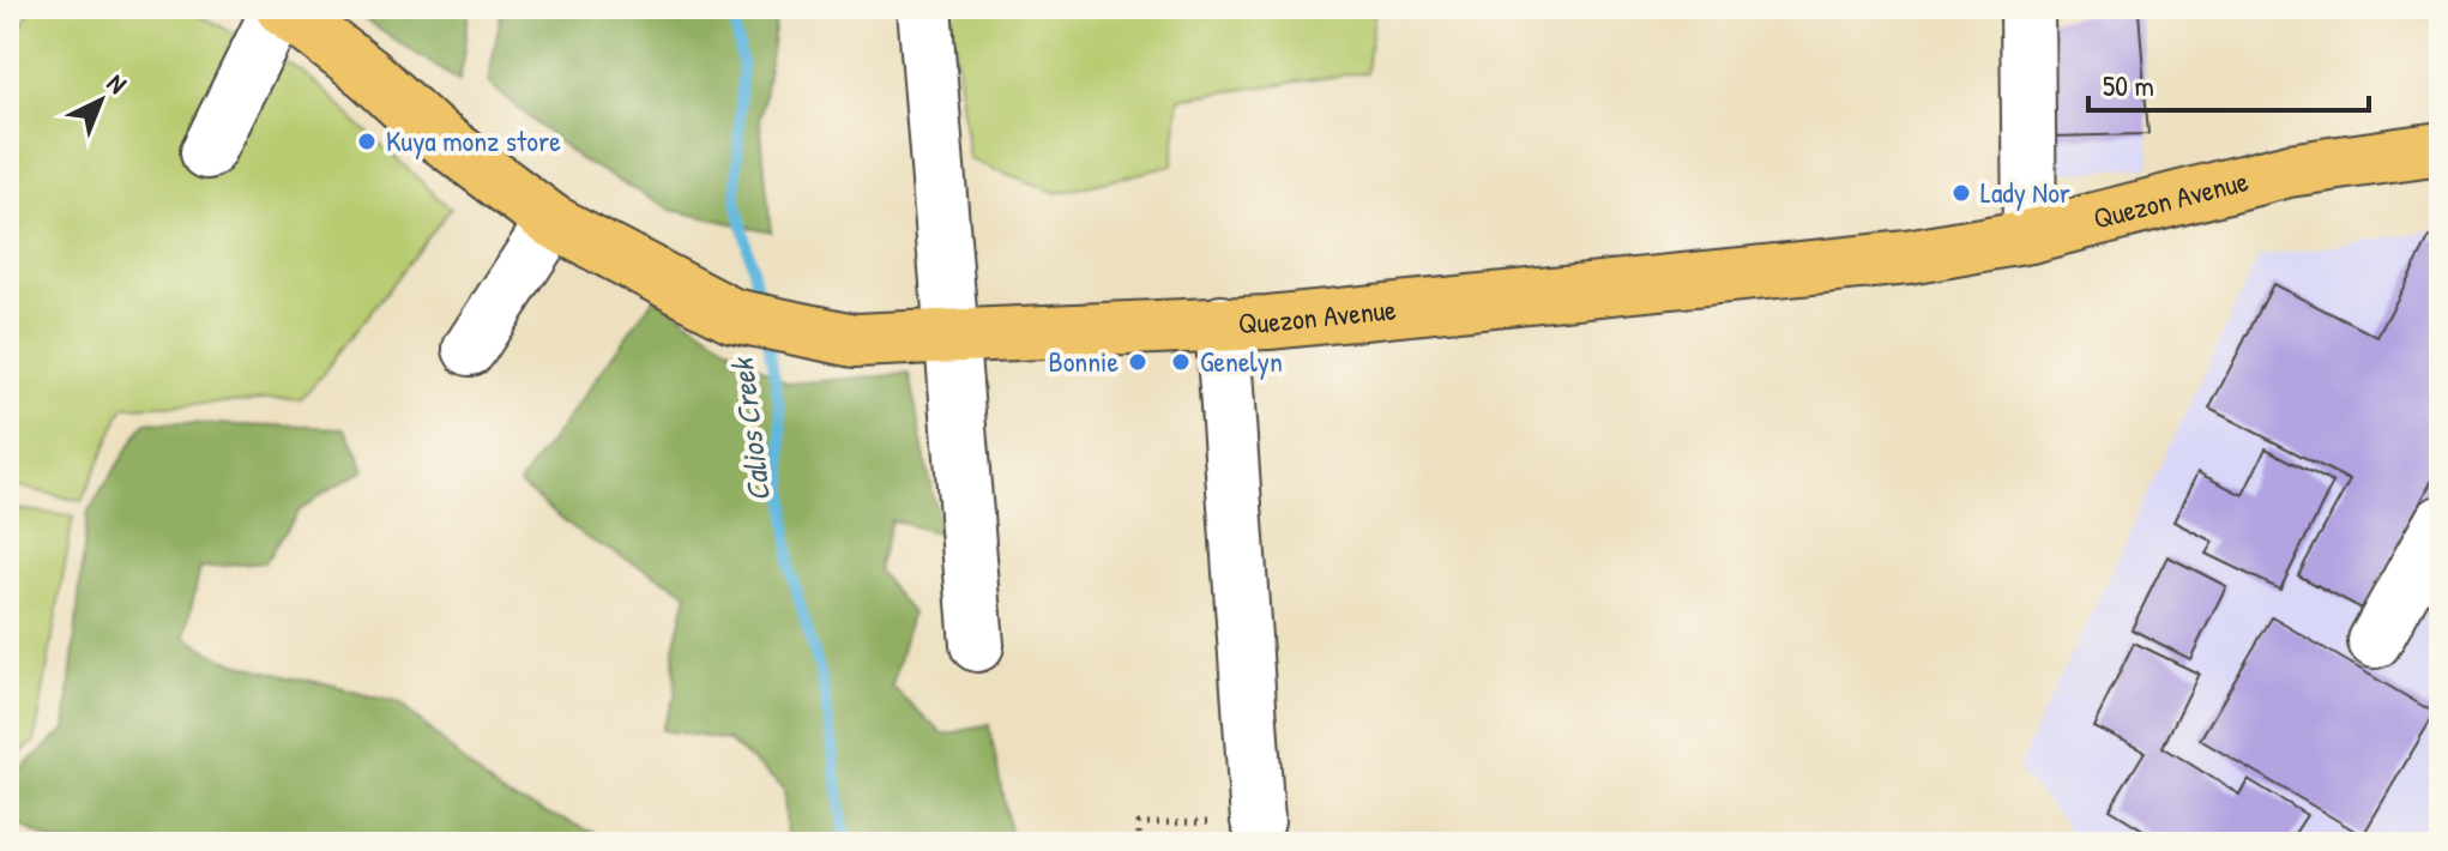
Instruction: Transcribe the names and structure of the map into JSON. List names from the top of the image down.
{
  "streets": {
    "main road": ["Quezon Avenue"]
  },
  "water": ["Calios Creek"],
  "places": [
    "Kuya monz store",
    "Lady Nor",
    "Bonnie",
    "Genelyn"
  ],
  "scale_bar": "50 m",
  "north": "top right"
}
